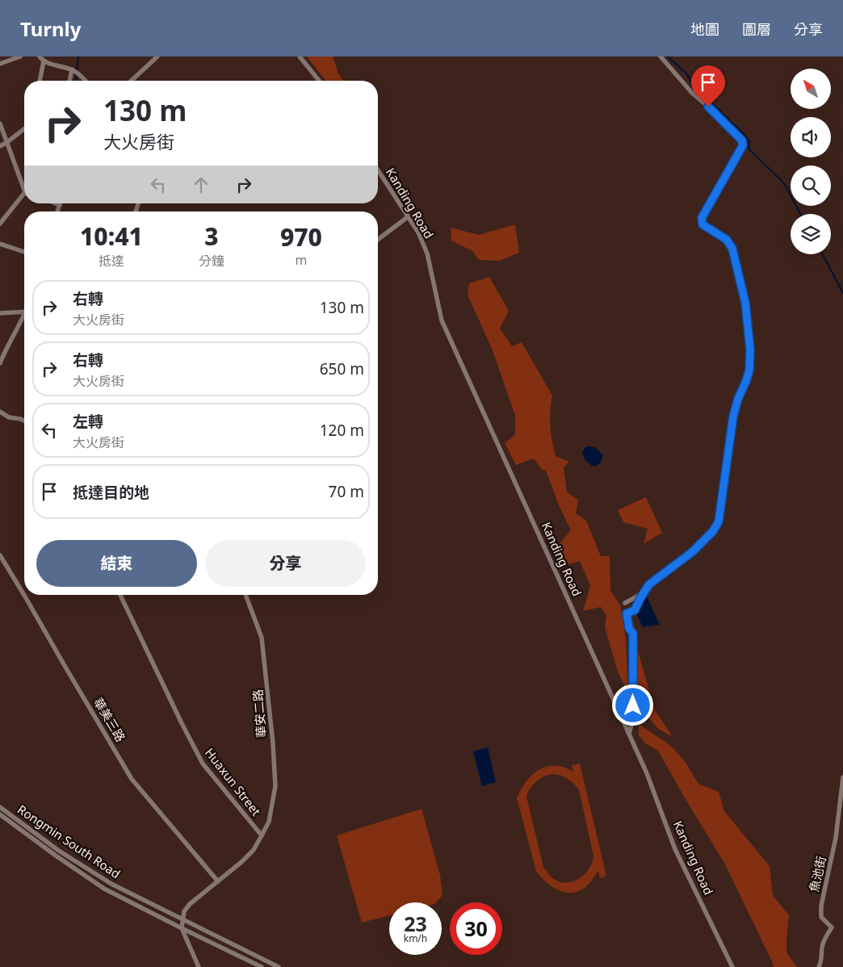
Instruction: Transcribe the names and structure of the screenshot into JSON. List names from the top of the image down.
{
  "streets": {
    "street": [
      "Kanding Road",
      "華安二路",
      "華美三路",
      "Huaxun Street",
      "Rongmin South Road",
      "魚池街"
    ]
  },
  "crossings": [
    ["華安二路", "Huaxun Street"]
  ],
  "north": "top left",
  "page": {
    "header": "Turnly",
    "nav": ["地圖", "圖層", "分享"],
    "turn": ["130 m", "大火房街"],
    "eta": [
      "10:41",
      "抵達",
      "3",
      "分鐘",
      "970",
      "m"
    ],
    "list": [
      {
        "name": "右轉",
        "note": "大火房街",
        "value": "130 m"
      },
      {
        "name": "右轉",
        "note": "大火房街",
        "value": "650 m"
      },
      {
        "name": "左轉",
        "note": "大火房街",
        "value": "120 m"
      },
      {
        "name": "抵達目的地",
        "value": "70 m"
      }
    ],
    "buttons": ["結束", "分享"],
    "speed": "23 km/h",
    "limit": "30"
  }
}
